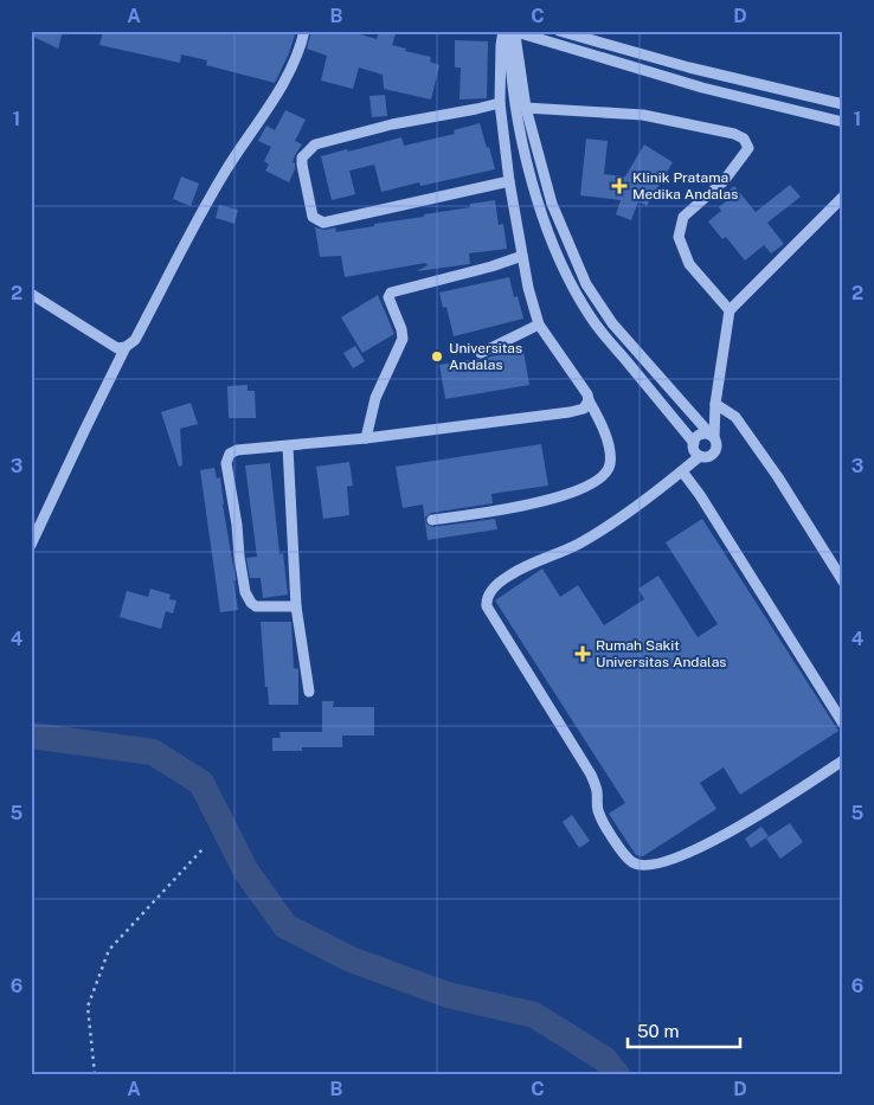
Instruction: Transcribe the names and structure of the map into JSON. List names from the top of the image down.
{
  "places": {
    "health": ["Klinik Pratama Medika Andalas", "Rumah Sakit Universitas Andalas"],
    "other": ["Universitas Andalas"]
  },
  "scale_bar": "50 m",
  "grid": {
    "columns": [
      "A",
      "B",
      "C",
      "D"
    ],
    "rows": [
      "1",
      "2",
      "3",
      "4",
      "5",
      "6"
    ]
  }
}
